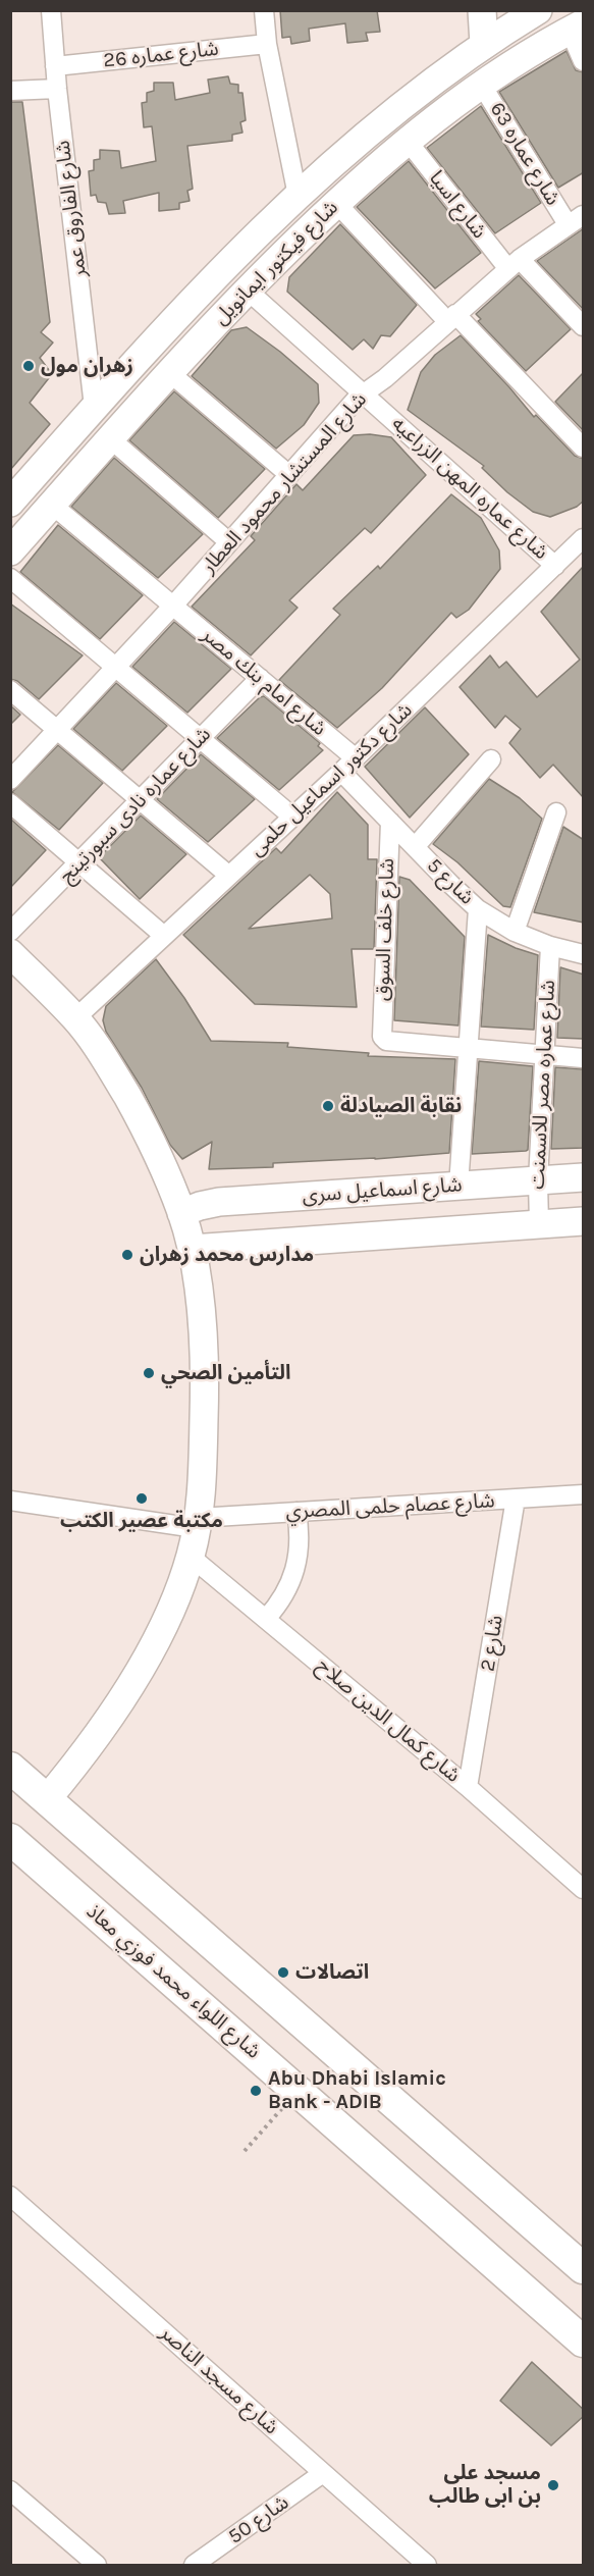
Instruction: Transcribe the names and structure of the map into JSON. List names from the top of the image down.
{
  "streets": {
    "main road": ["شارع اللواء محمد فوزي معاذ"],
    "street": [
      "شارع عماره 26",
      "شارع عماره 63",
      "شارع اسيا",
      "شارع الفاروق عمر",
      "شارع فيكتور ايمانويل",
      "شارع المستشار محمود العطار",
      "شارع عماره المهن الزراعيه",
      "شارع امام بنك مصر",
      "شارع دكتور اسماعيل حلمى",
      "شارع عماره نادى سبورتينج",
      "شارع 5",
      "شارع خلف السوق",
      "شارع عماره مصر للاسمنت",
      "شارع اسماعيل سرى",
      "شارع عصام حلمى المصري",
      "شارع 2",
      "شارع كمال الدين صلاح",
      "شارع مسجد الناصر",
      "شارع 50"
    ]
  },
  "crossings": [
    ["شارع عماره 26", "شارع الفاروق عمر"],
    ["شارع عماره 63", "شارع فيكتور ايمانويل"],
    ["شارع عماره 63", "شارع المستشار محمود العطار"],
    ["شارع اسيا", "شارع فيكتور ايمانويل"],
    ["شارع اسيا", "شارع المستشار محمود العطار"],
    ["شارع الفاروق عمر", "شارع فيكتور ايمانويل"],
    ["شارع فيكتور ايمانويل", "شارع عماره المهن الزراعيه"],
    ["شارع فيكتور ايمانويل", "شارع امام بنك مصر"],
    ["شارع المستشار محمود العطار", "شارع عماره المهن الزراعيه"],
    ["شارع المستشار محمود العطار", "شارع امام بنك مصر"],
    ["شارع عماره المهن الزراعيه", "شارع دكتور اسماعيل حلمى"],
    ["شارع امام بنك مصر", "شارع دكتور اسماعيل حلمى"],
    ["شارع امام بنك مصر", "شارع عماره نادى سبورتينج"],
    ["شارع دكتور اسماعيل حلمى", "شارع 5"],
    ["شارع 5", "شارع خلف السوق"],
    ["شارع 5", "شارع عماره مصر للاسمنت"],
    ["شارع عماره مصر للاسمنت", "شارع اسماعيل سرى"],
    ["شارع عصام حلمى المصري", "شارع 2"],
    ["شارع 2", "شارع كمال الدين صلاح"],
    ["شارع مسجد الناصر", "شارع 50"]
  ],
  "places": [
    "زهران مول",
    "نقابة الصيادلة",
    "مدارس محمد زهران",
    "التأمين الصحي",
    "مكتبة عصير الكتب",
    "اتصالات",
    "Abu Dhabi Islamic Bank - ADIB",
    "مسجد على بن ابى طالب"
  ]
}
